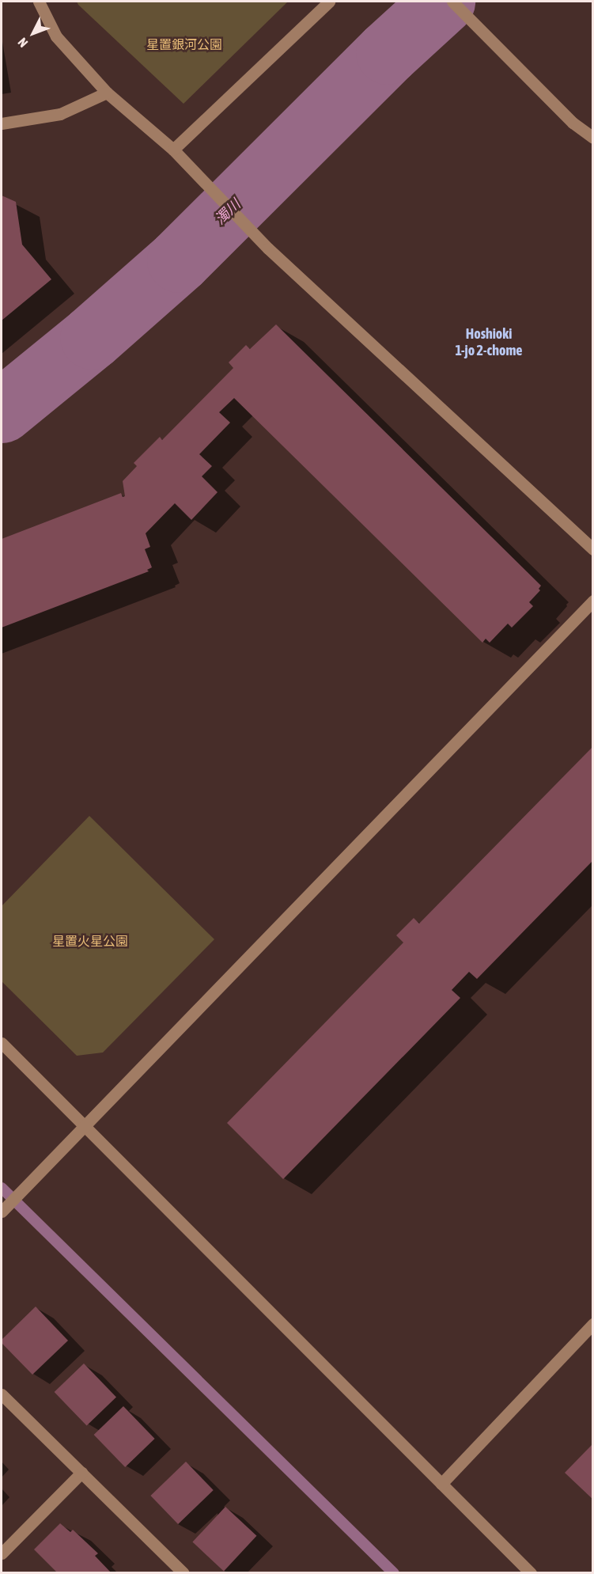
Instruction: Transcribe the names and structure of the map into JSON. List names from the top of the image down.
{
  "districts": ["Hoshioki 1-jo 2-chome"],
  "water": ["濁川"],
  "parks": ["星置銀河公園", "星置火星公園"],
  "north": "bottom left"
}
